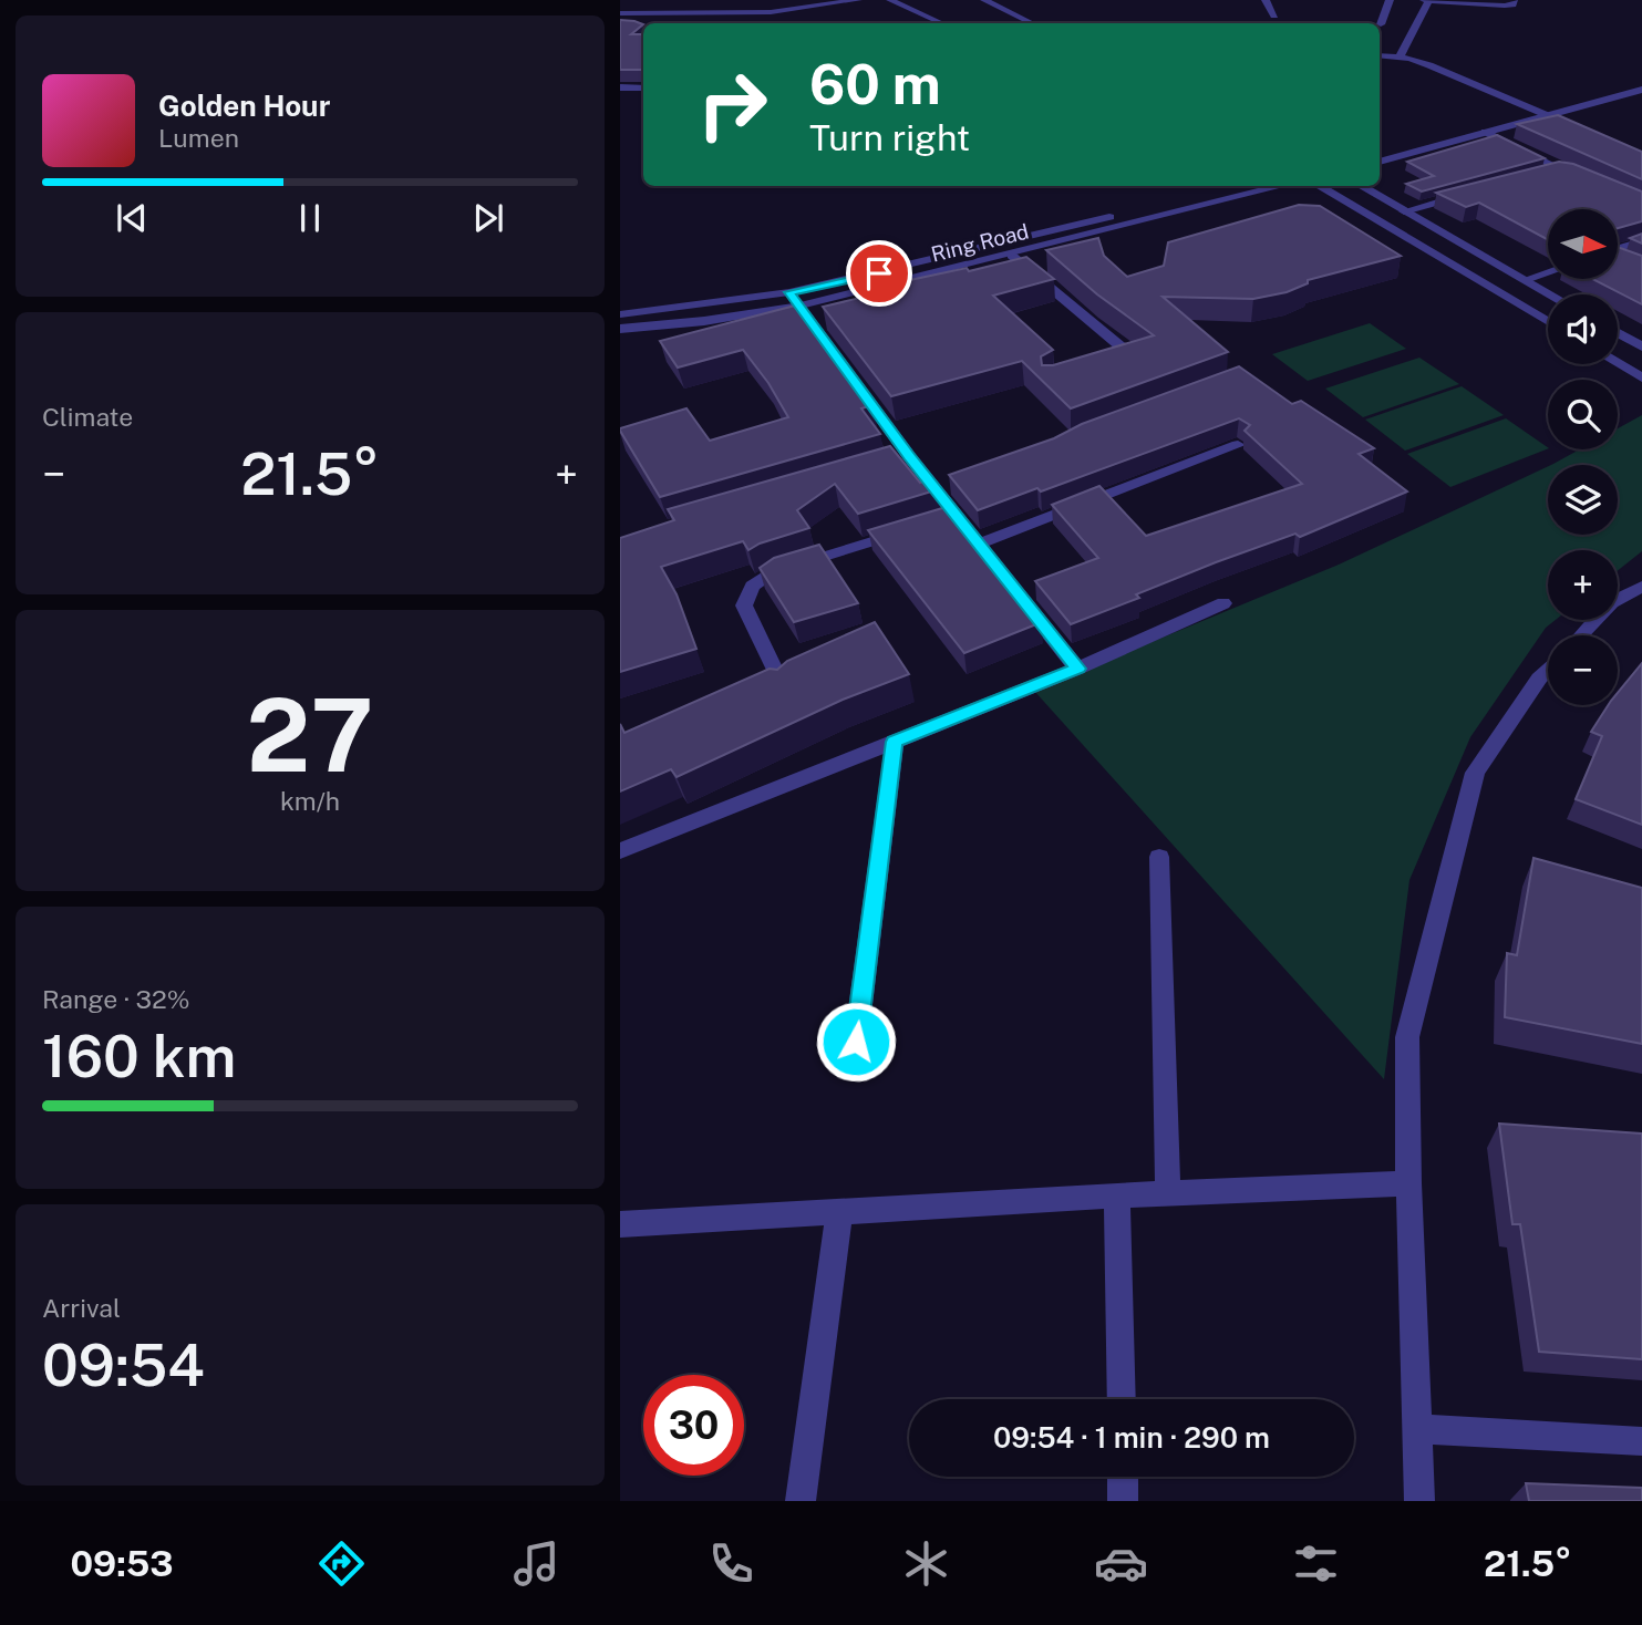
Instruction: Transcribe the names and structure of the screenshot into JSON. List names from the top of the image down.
{
  "streets": {
    "street": ["Ring Road"]
  },
  "north": "right",
  "page": {
    "turn": ["60 m", "Turn right"],
    "song": ["Golden Hour", "Lumen"],
    "map_buttons": ["+", "−"],
    "tile": [
      "Climate",
      ["27", "km/h"],
      ["Range · 32%", "160 km"],
      ["Arrival", "09:54"]
    ],
    "heat": ["−", "21.5°", "+"],
    "limit": "30",
    "trip": "09:54 · 1 min · 290 m",
    "tabs": ["09:53", "21.5°"]
  }
}
